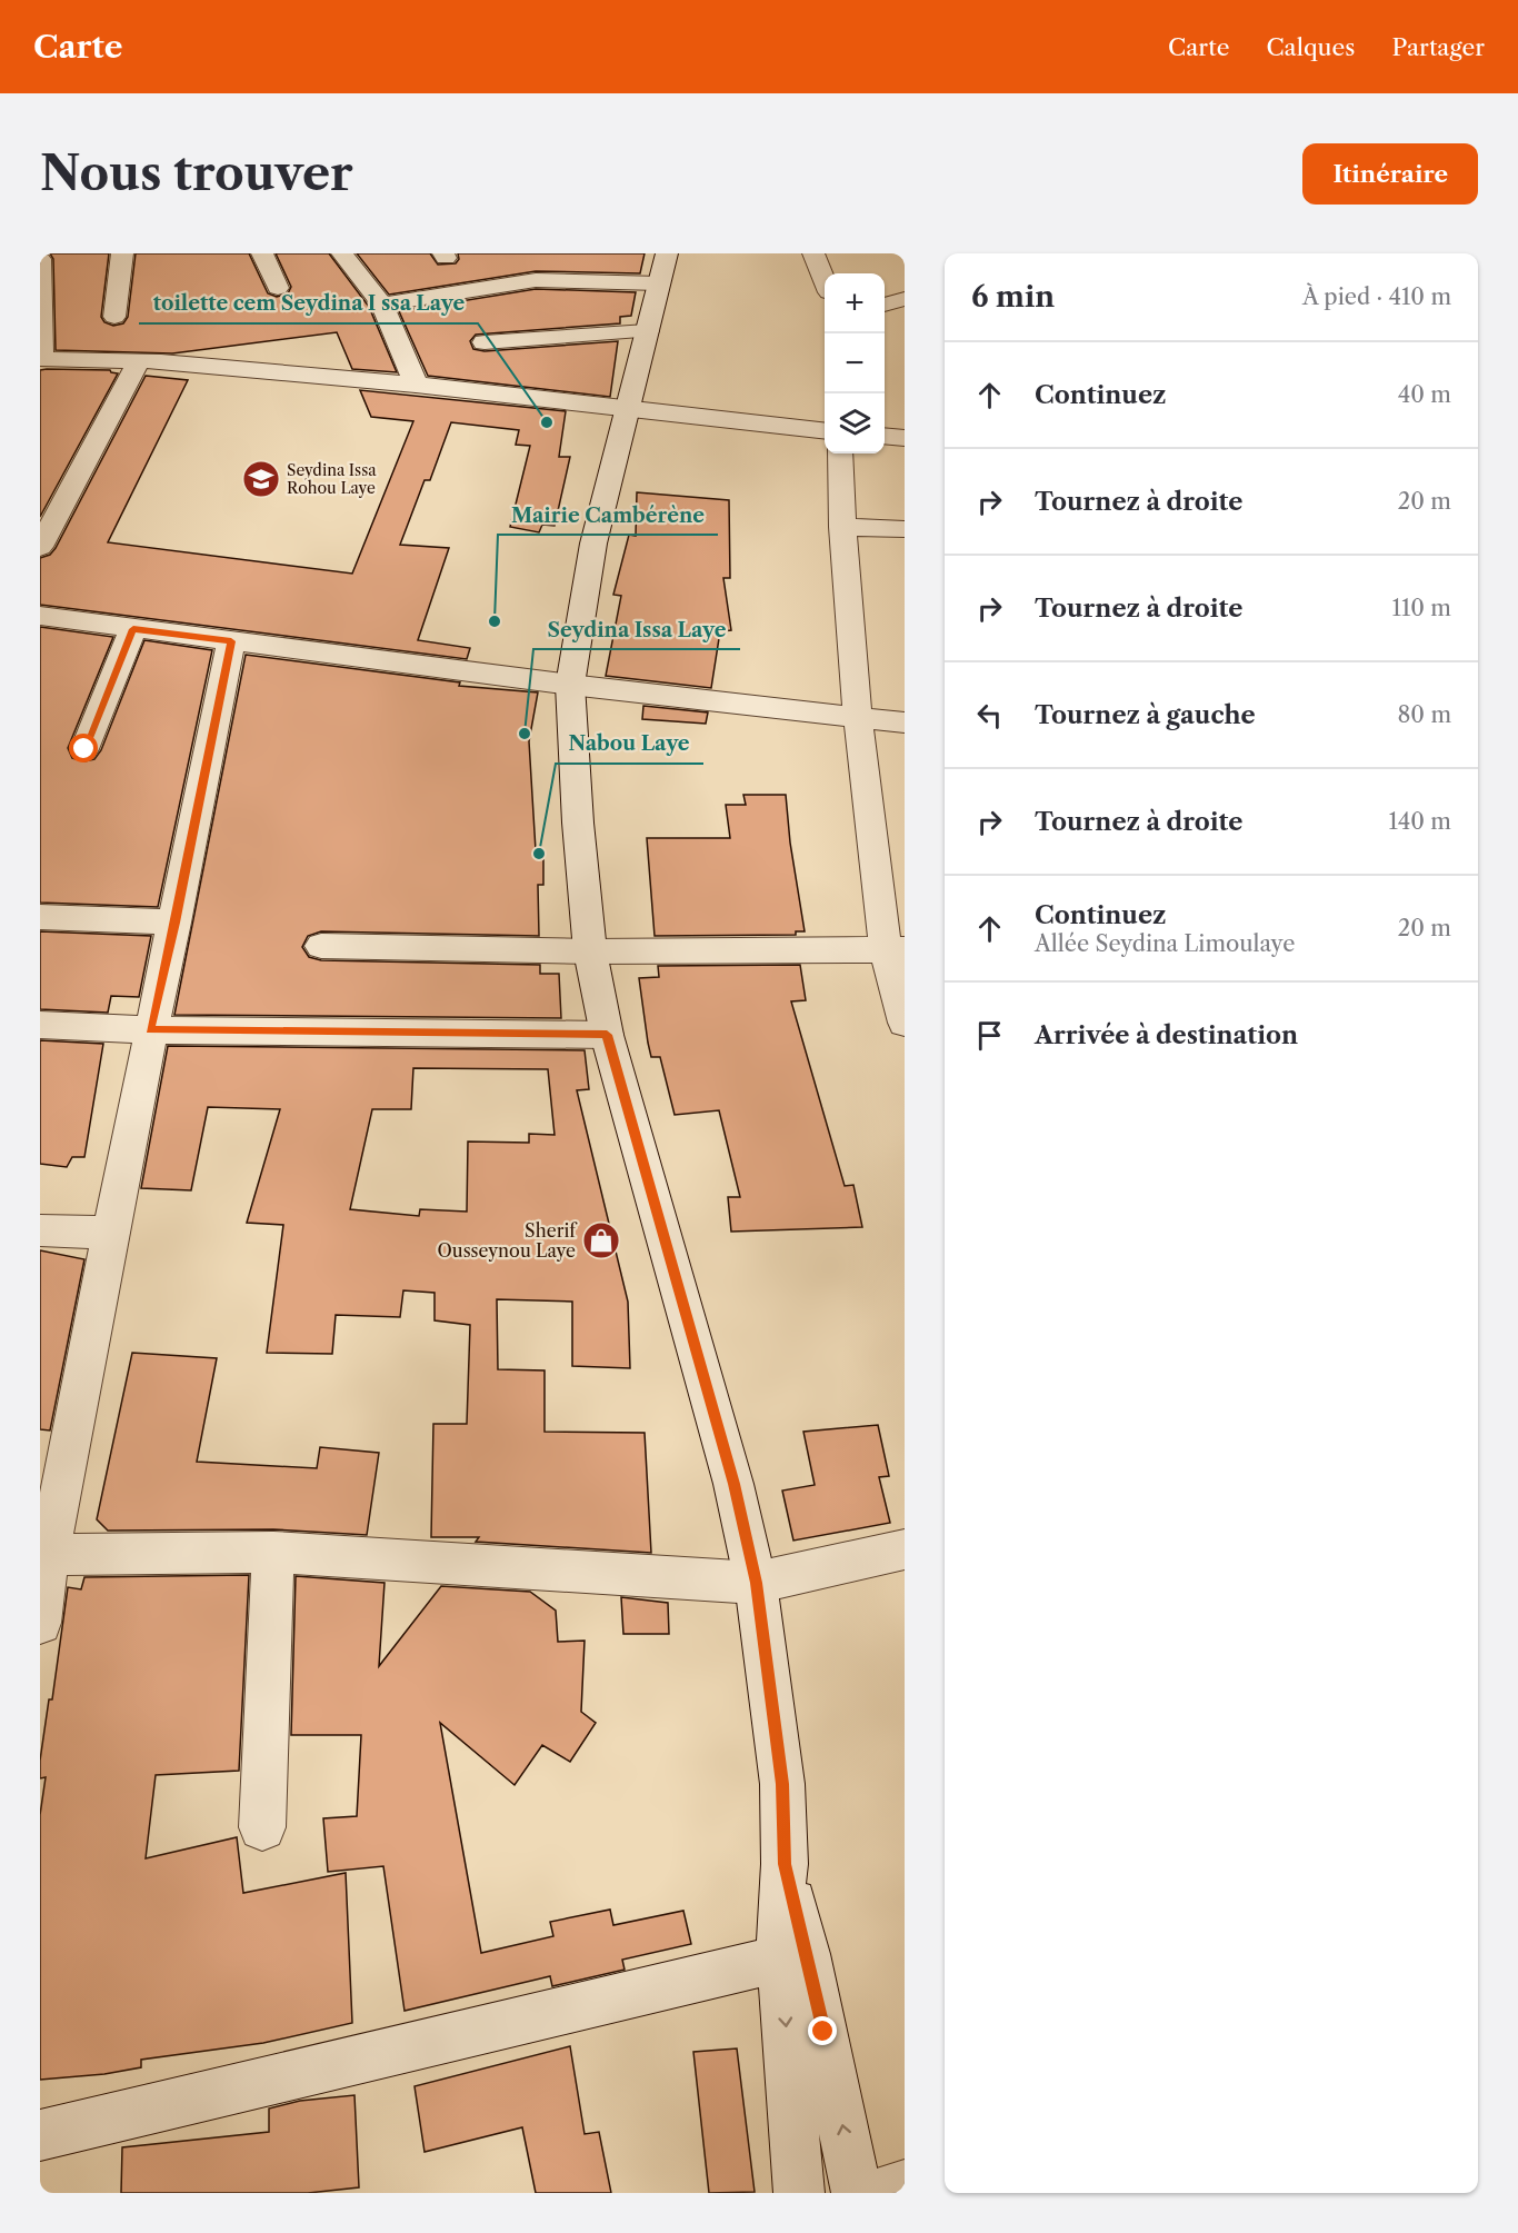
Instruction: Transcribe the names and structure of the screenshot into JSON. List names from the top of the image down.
{
  "places": {
    "other": [
      "toilette cem Seydina I ssa Laye",
      "Mairie Cambérène",
      "Seydina Issa Laye",
      "Nabou Laye"
    ],
    "school or university": ["Seydina Issa Rohou Laye"],
    "shop": ["Sherif Ousseynou Laye"]
  },
  "page": {
    "header": "Carte",
    "nav": ["Carte", "Calques", "Partager"],
    "buttons": "Itinéraire",
    "title": "Nous trouver",
    "heading": ["6 min", "À pied · 410 m"],
    "map_buttons": ["+", "−"],
    "list": [
      ["Continuez", "40 m"],
      ["Tournez à droite", "20 m"],
      ["Tournez à droite", "110 m"],
      ["Tournez à gauche", "80 m"],
      ["Tournez à droite", "140 m"],
      ["Continuez", "Allée Seydina Limoulaye", "20 m"],
      "Arrivée à destination"
    ]
  }
}
